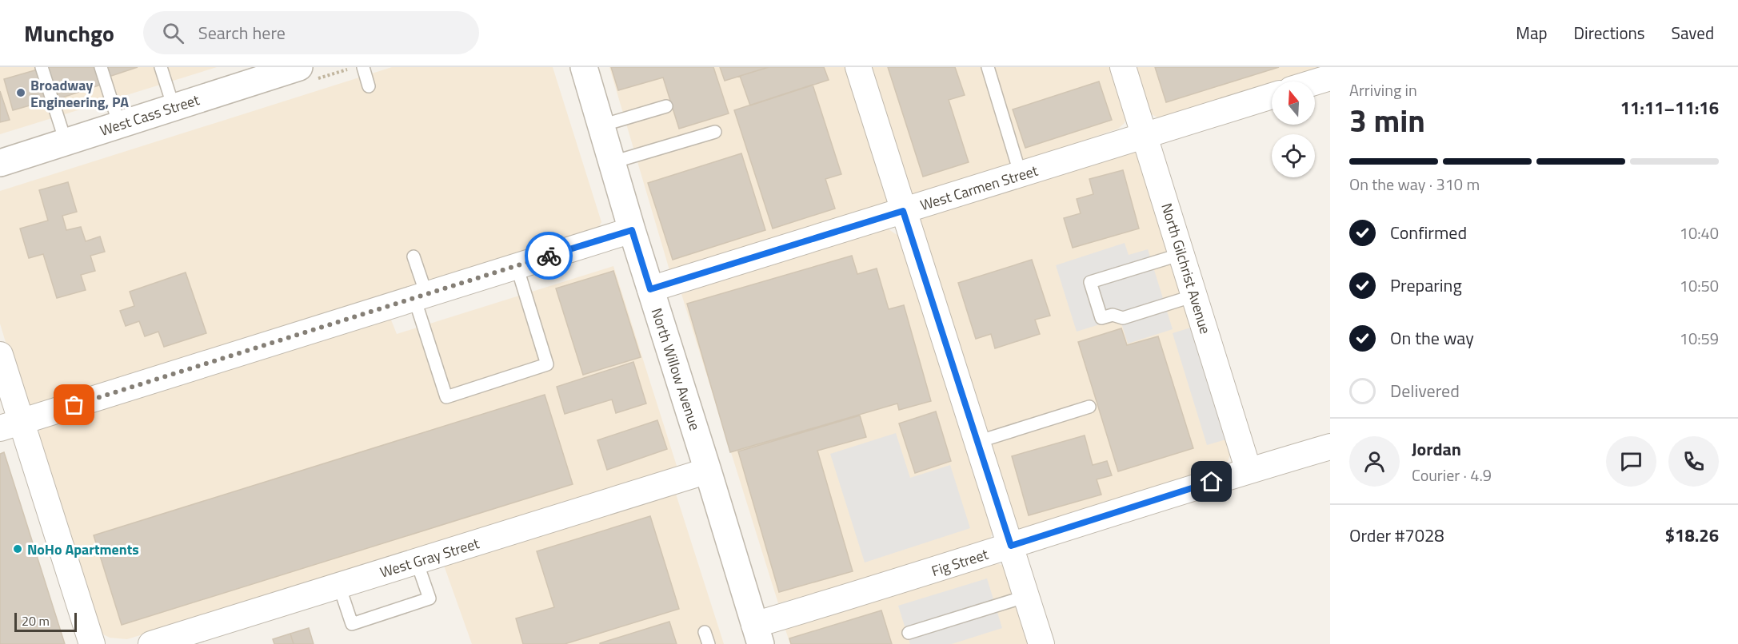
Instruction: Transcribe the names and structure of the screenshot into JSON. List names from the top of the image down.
{
  "streets": {
    "street": [
      "West Cass Street",
      "West Carmen Street",
      "North Gilchrist Avenue",
      "North Willow Avenue",
      "West Gray Street",
      "Fig Street"
    ]
  },
  "crossings": [
    ["West Carmen Street", "North Gilchrist Avenue"],
    ["West Carmen Street", "North Willow Avenue"],
    ["North Gilchrist Avenue", "Fig Street"],
    ["North Willow Avenue", "West Gray Street"],
    ["North Willow Avenue", "Fig Street"]
  ],
  "places": ["Broadway Engineering, PA", "NoHo Apartments"],
  "scale_bar": "20 m",
  "north": "top",
  "page": {
    "header": "Munchgo",
    "search": "Search here",
    "nav": ["Map", "Directions", "Saved"],
    "heading": ["3 min", "Arriving in", "11:11–11:16"],
    "panel": [
      "Jordan",
      "Courier · 4.9",
      "Order #7028",
      "$18.26"
    ],
    "bar": "On the way · 310 m",
    "list": [
      ["Confirmed", "10:40"],
      ["Preparing", "10:50"],
      ["On the way", "10:59"],
      "Delivered"
    ],
    "scale": "20 m"
  }
}
